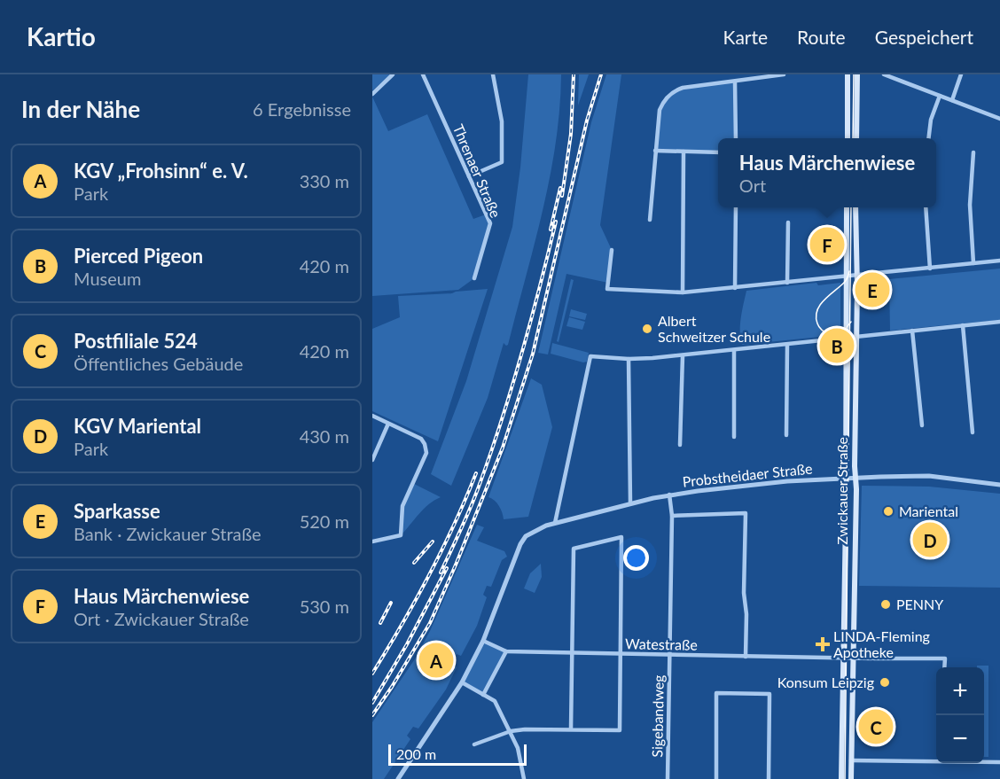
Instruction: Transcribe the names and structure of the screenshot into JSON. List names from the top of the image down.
{
  "streets": {
    "main road": ["Zwickauer Straße"],
    "street": [
      "Threnaer Straße",
      "Probstheidaer Straße",
      "Watestraße",
      "Sigebandweg"
    ]
  },
  "crossings": [
    ["Probstheidaer Straße", "Zwickauer Straße"],
    ["Probstheidaer Straße", "Watestraße"],
    ["Probstheidaer Straße", "Sigebandweg"],
    ["Zwickauer Straße", "Watestraße"],
    ["Watestraße", "Sigebandweg"]
  ],
  "places": {
    "other": [
      "Albert Schweitzer Schule",
      "Mariental",
      "PENNY",
      "Konsum Leipzig"
    ],
    "health": ["LINDA-Fleming Apotheke"]
  },
  "scale_bar": "200 m",
  "page": {
    "header": "Kartio",
    "nav": ["Karte", "Route", "Gespeichert"],
    "heading": ["In der Nähe", "6 Ergebnisse"],
    "popup": ["Haus Märchenwiese", "Ort"],
    "list": [
      {
        "mark": "A",
        "name": "KGV „Frohsinn“ e. V.",
        "note": "Park",
        "value": "330 m"
      },
      {
        "mark": "B",
        "name": "Pierced Pigeon",
        "note": "Museum",
        "value": "420 m"
      },
      {
        "mark": "C",
        "name": "Postfiliale 524",
        "note": "Öffentliches Gebäude",
        "value": "420 m"
      },
      {
        "mark": "D",
        "name": "KGV Mariental",
        "note": "Park",
        "value": "430 m"
      },
      {
        "mark": "E",
        "name": "Sparkasse",
        "note": "Bank · Zwickauer Straße",
        "value": "520 m"
      },
      {
        "mark": "F",
        "name": "Haus Märchenwiese",
        "note": "Ort · Zwickauer Straße",
        "value": "530 m"
      }
    ],
    "pins": [
      "F",
      "E",
      "B",
      "D",
      "A",
      "C"
    ],
    "map_buttons": ["+", "−"],
    "scale": "200 m"
  }
}
